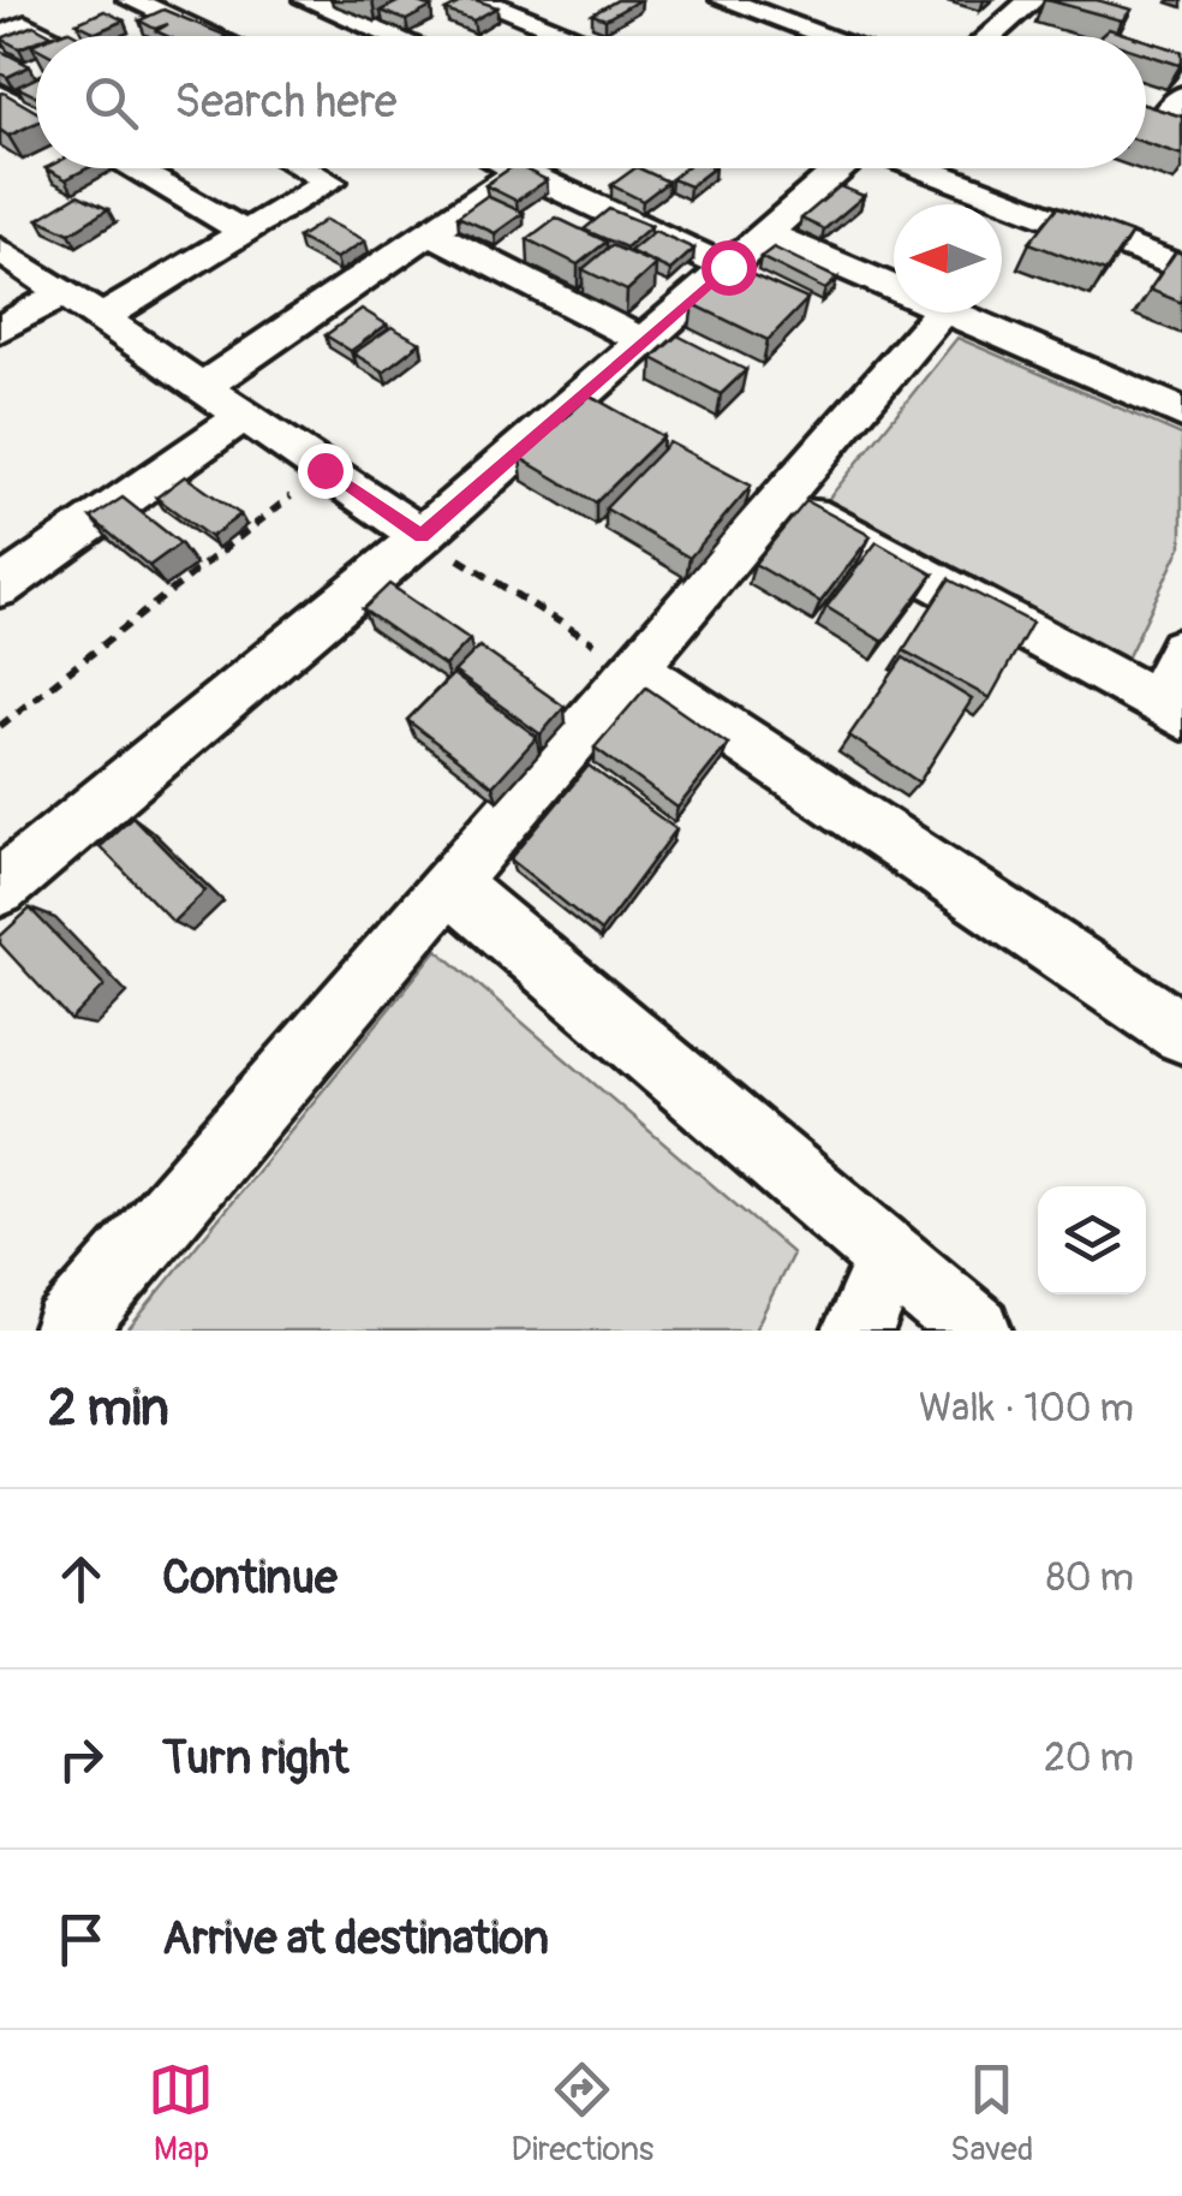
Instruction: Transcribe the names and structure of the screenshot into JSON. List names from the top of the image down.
{
  "north": "left",
  "page": {
    "search": "Search here",
    "heading": ["2 min", "Walk · 100 m"],
    "list": [
      ["Continue", "80 m"],
      ["Turn right", "20 m"],
      "Arrive at destination"
    ],
    "nav": ["Map", "Directions", "Saved"]
  }
}
